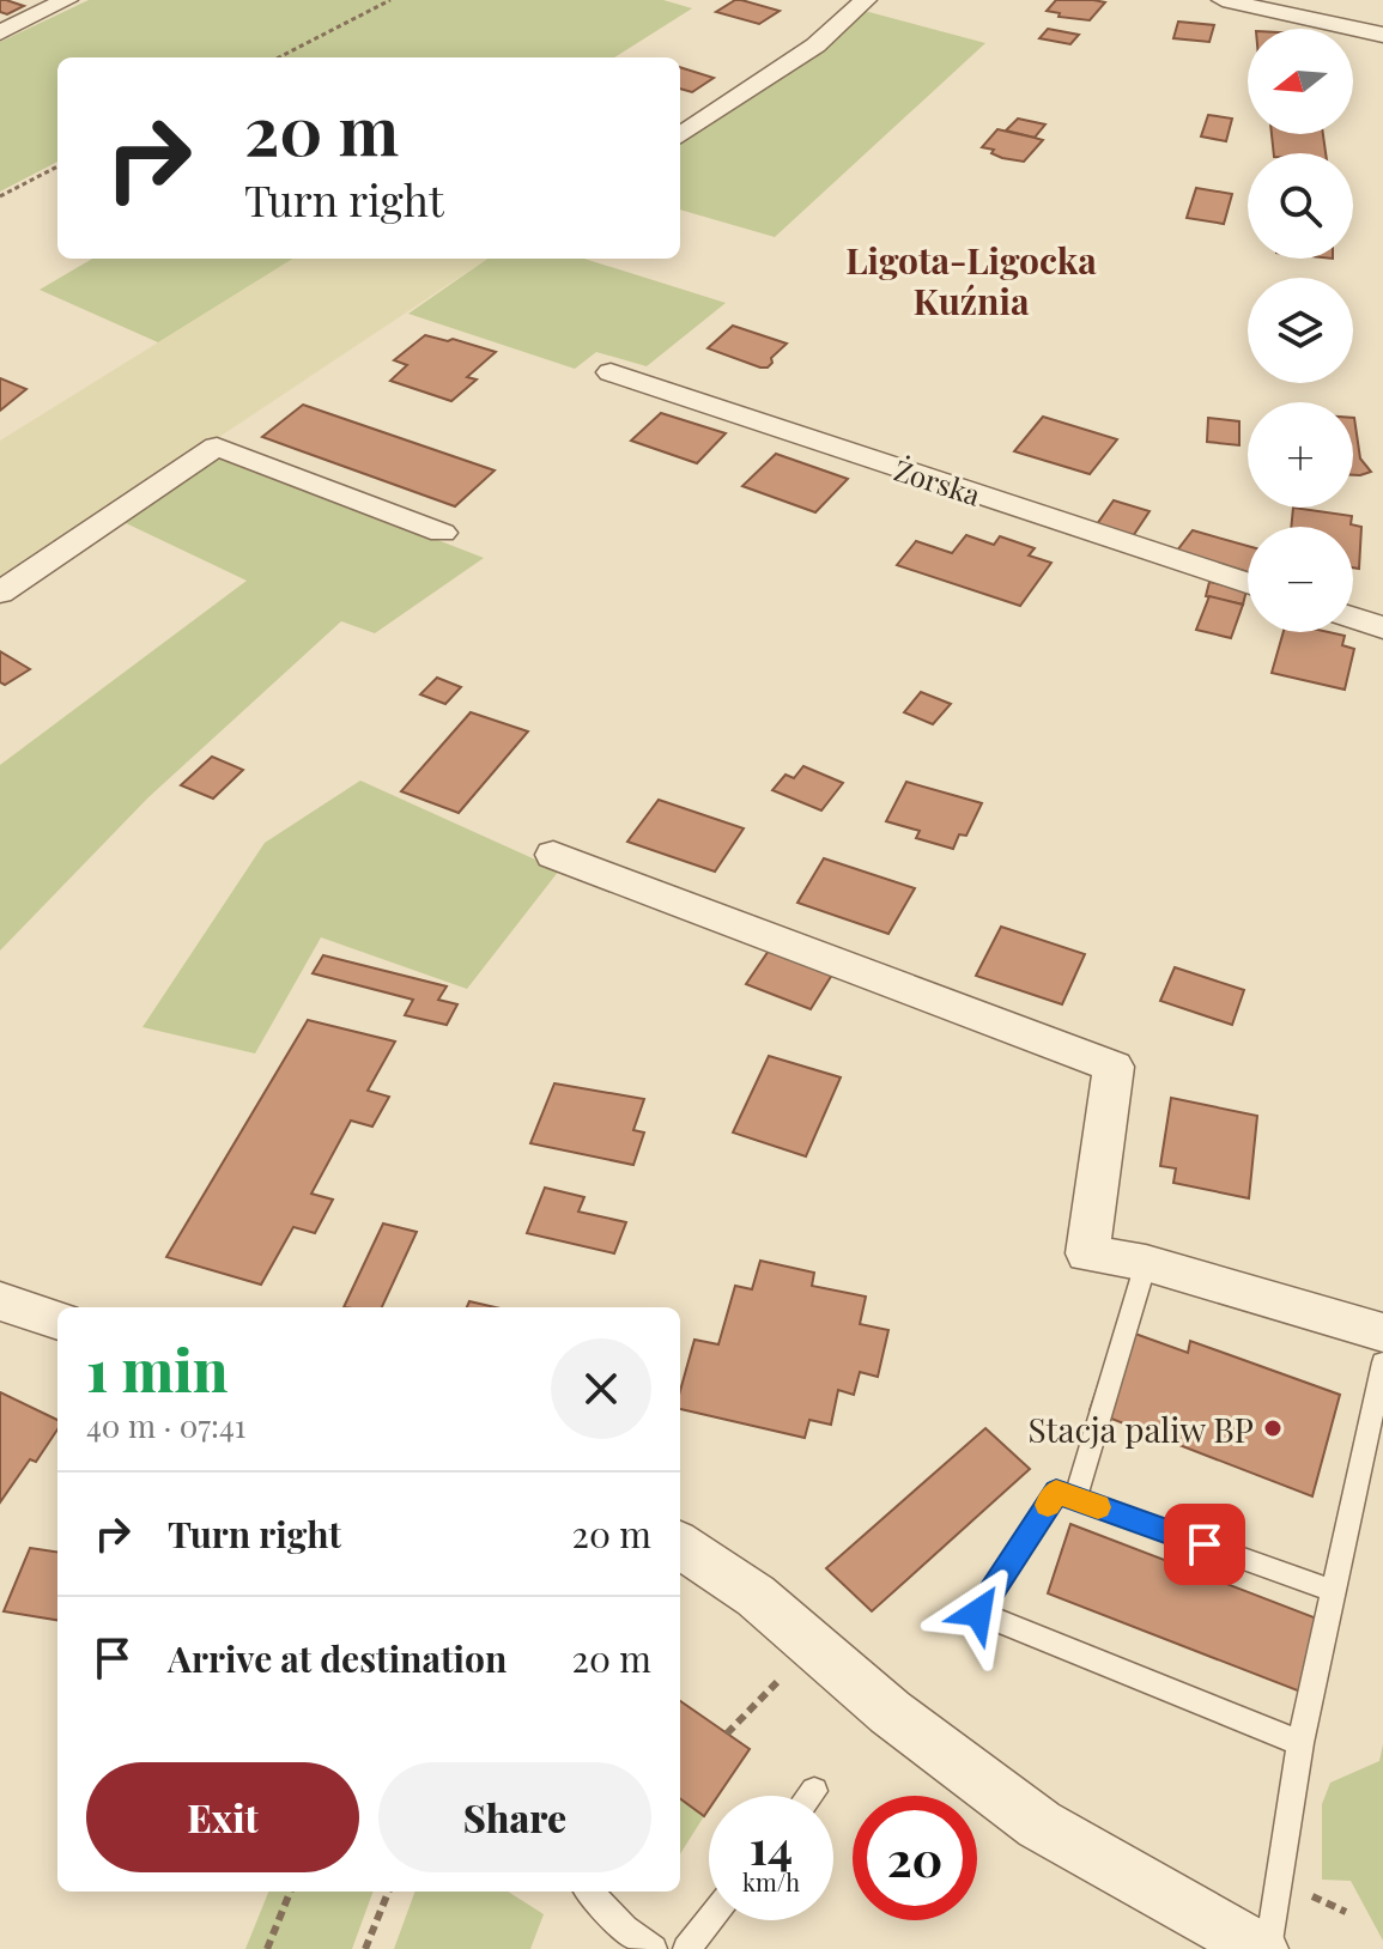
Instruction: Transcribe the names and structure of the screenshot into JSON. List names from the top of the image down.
{
  "streets": {
    "street": ["Żorska"]
  },
  "districts": ["Ligota-Ligocka Kuźnia"],
  "places": ["Stacja paliw BP"],
  "north": "left",
  "page": {
    "map_buttons": ["+", "−"],
    "turn": ["20 m", "Turn right"],
    "heading": ["1 min", "40 m · 07:41"],
    "list": [
      {
        "name": "Turn right",
        "value": "20 m"
      },
      {
        "name": "Arrive at destination",
        "value": "20 m"
      }
    ],
    "buttons": ["Exit", "Share"],
    "speed": "14 km/h",
    "limit": "20"
  }
}
